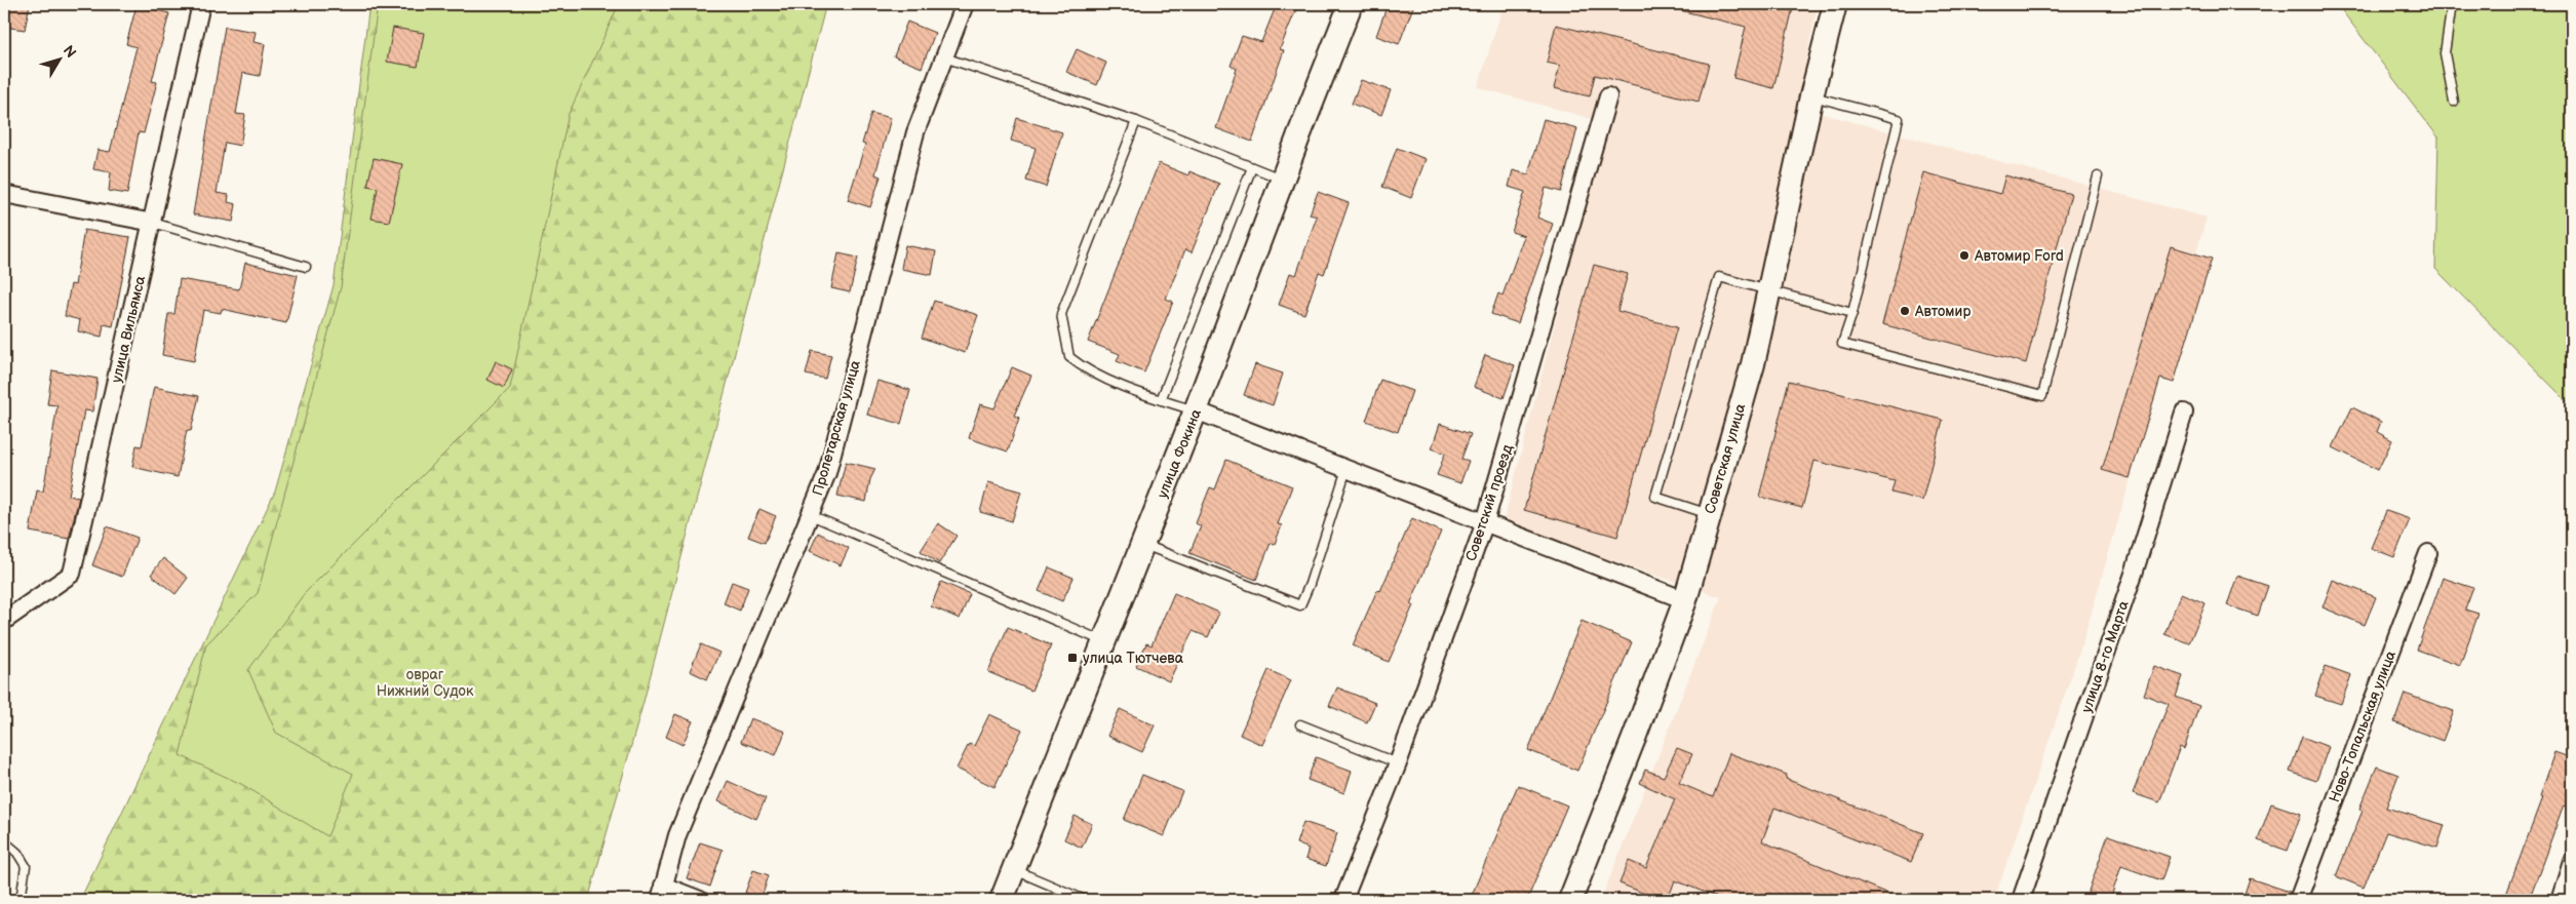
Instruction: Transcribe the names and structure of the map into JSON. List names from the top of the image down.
{
  "streets": {
    "main road": ["улица Фокина", "Советская улица"],
    "street": [
      "улица Вильямса",
      "Пролетарская улица",
      "Советский проезд",
      "улица 8-го Марта",
      "Ново-Топальская улица"
    ]
  },
  "parks": ["овраг Нижний Судок"],
  "places": {
    "other": ["Автомир Ford", "Автомир"],
    "transit": ["улица Тютчева"]
  },
  "north": "top right"
}
